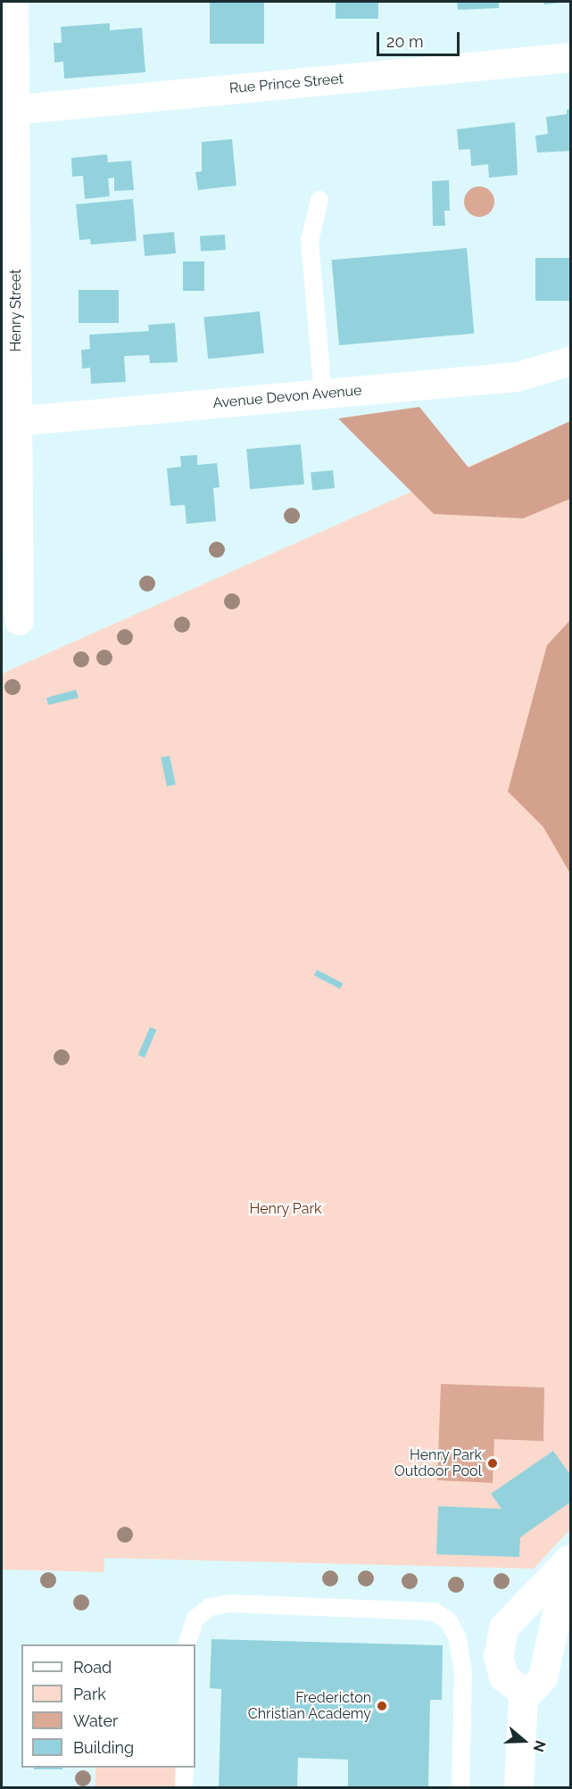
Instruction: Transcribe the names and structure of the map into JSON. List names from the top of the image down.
{
  "streets": {
    "street": ["Rue Prince Street", "Henry Street", "Avenue Devon Avenue"]
  },
  "crossings": [
    ["Rue Prince Street", "Henry Street"],
    ["Henry Street", "Avenue Devon Avenue"]
  ],
  "parks": ["Henry Park"],
  "places": ["Henry Park Outdoor Pool", "Fredericton Christian Academy"],
  "legend": [
    "Road",
    "Park",
    "Water",
    "Building"
  ],
  "scale_bar": "20 m",
  "north": "right"
}
